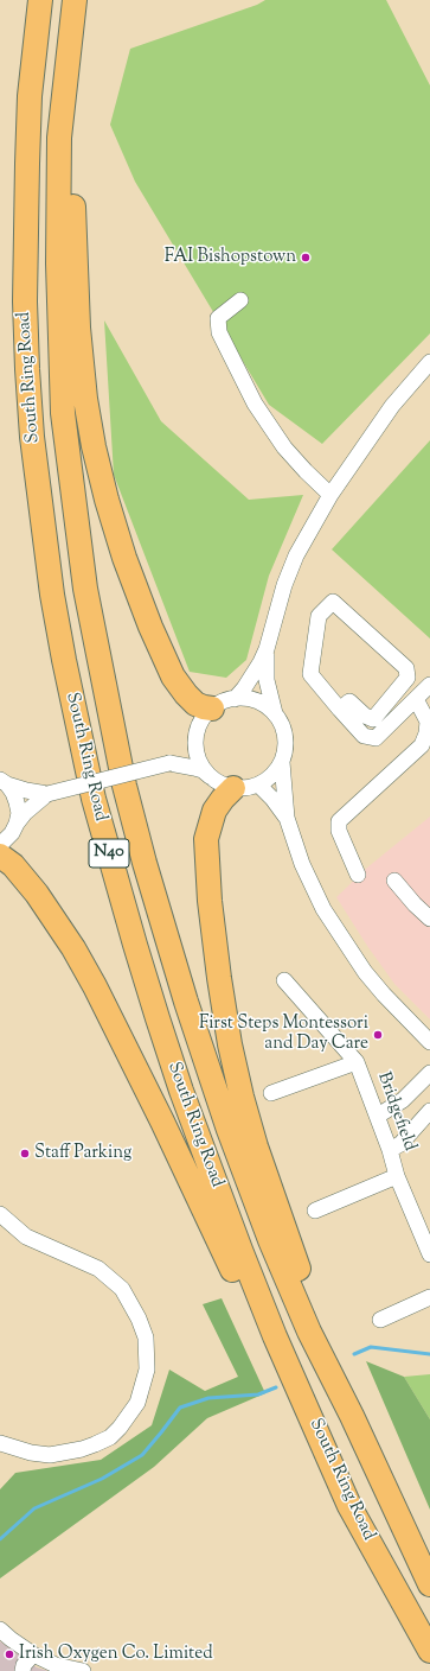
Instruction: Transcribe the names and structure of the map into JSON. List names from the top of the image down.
{
  "streets": {
    "highway": ["South Ring Road", "N40"],
    "street": ["Bridgefield"]
  },
  "places": [
    "FAI Bishopstown",
    "First Steps Montessori and Day Care",
    "Staff Parking",
    "Irish Oxygen Co. Limited"
  ]
}
